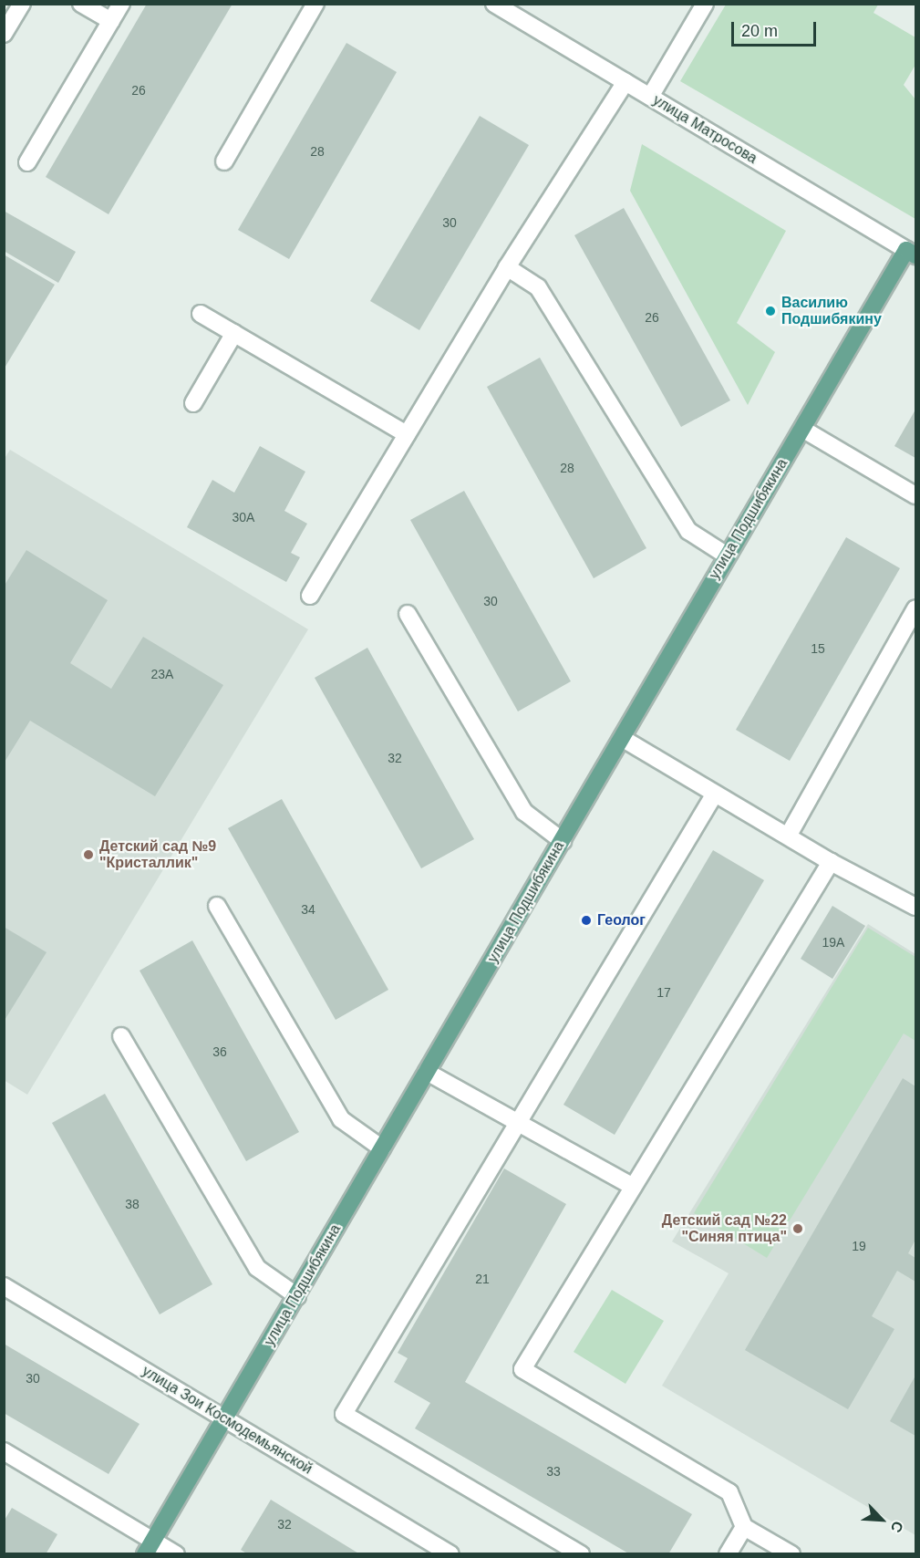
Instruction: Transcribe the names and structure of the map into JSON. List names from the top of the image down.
{
  "streets": {
    "main road": ["улица Подшибякина"],
    "street": ["улица Матросова", "улица Зои Космодемьянской"]
  },
  "crossings": [
    ["улица Матросова", "улица Подшибякина"],
    ["улица Подшибякина", "улица Зои Космодемьянской"]
  ],
  "places": [
    "Василию Подшибякину",
    "Детский сад №9 \"Кристаллик\"",
    "Геолог",
    "Детский сад №22 \"Синяя птица\""
  ],
  "house_numbers": [
    "26",
    "28",
    "30",
    "26",
    "28",
    "30А",
    "30",
    "15",
    "23А",
    "32",
    "34",
    "19А",
    "17",
    "36",
    "38",
    "19",
    "21",
    "30",
    "33",
    "32"
  ],
  "scale_bar": "20 m",
  "north": "bottom right"
}
